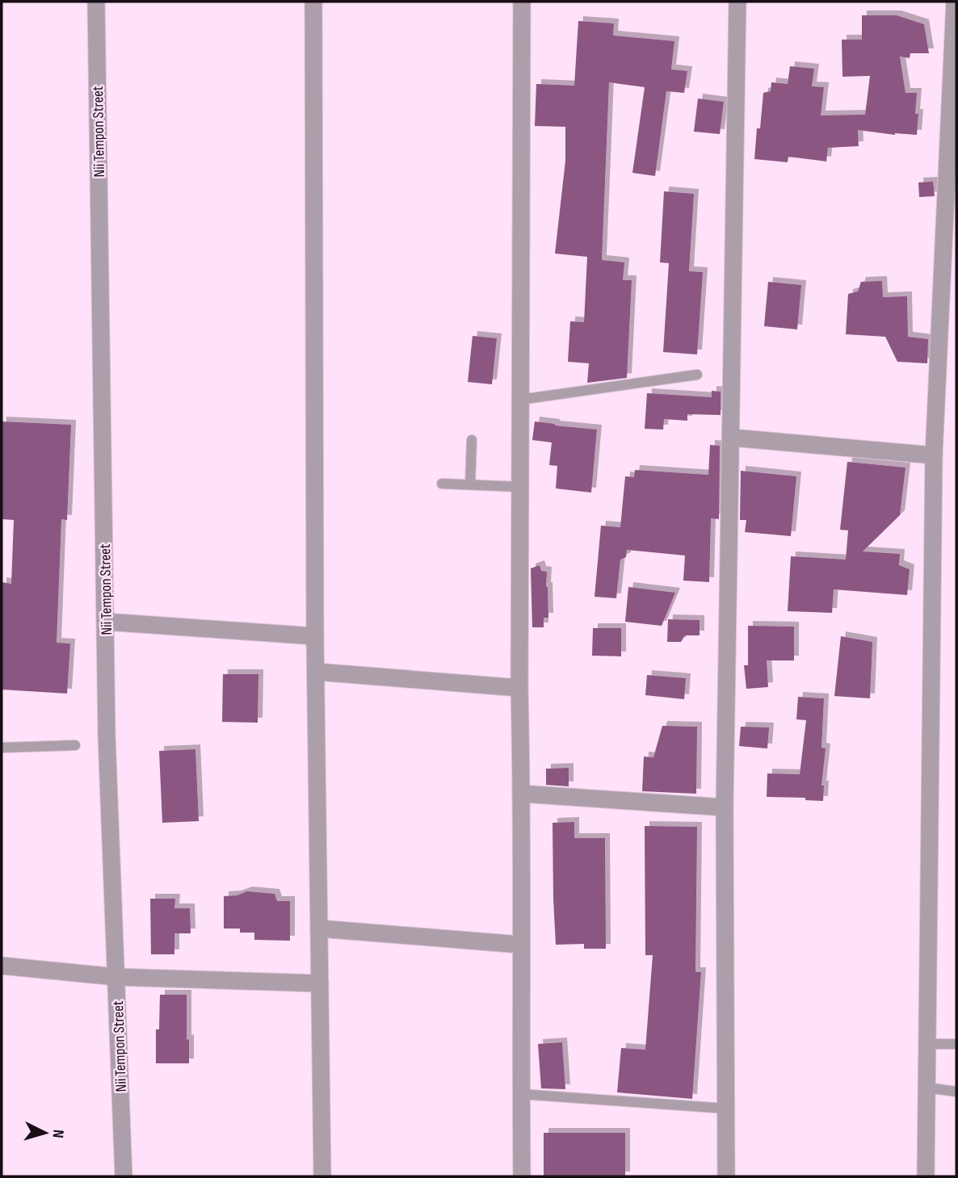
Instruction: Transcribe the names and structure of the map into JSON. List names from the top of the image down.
{
  "streets": {
    "street": ["Nii Tempon Street"]
  },
  "north": "right"
}
